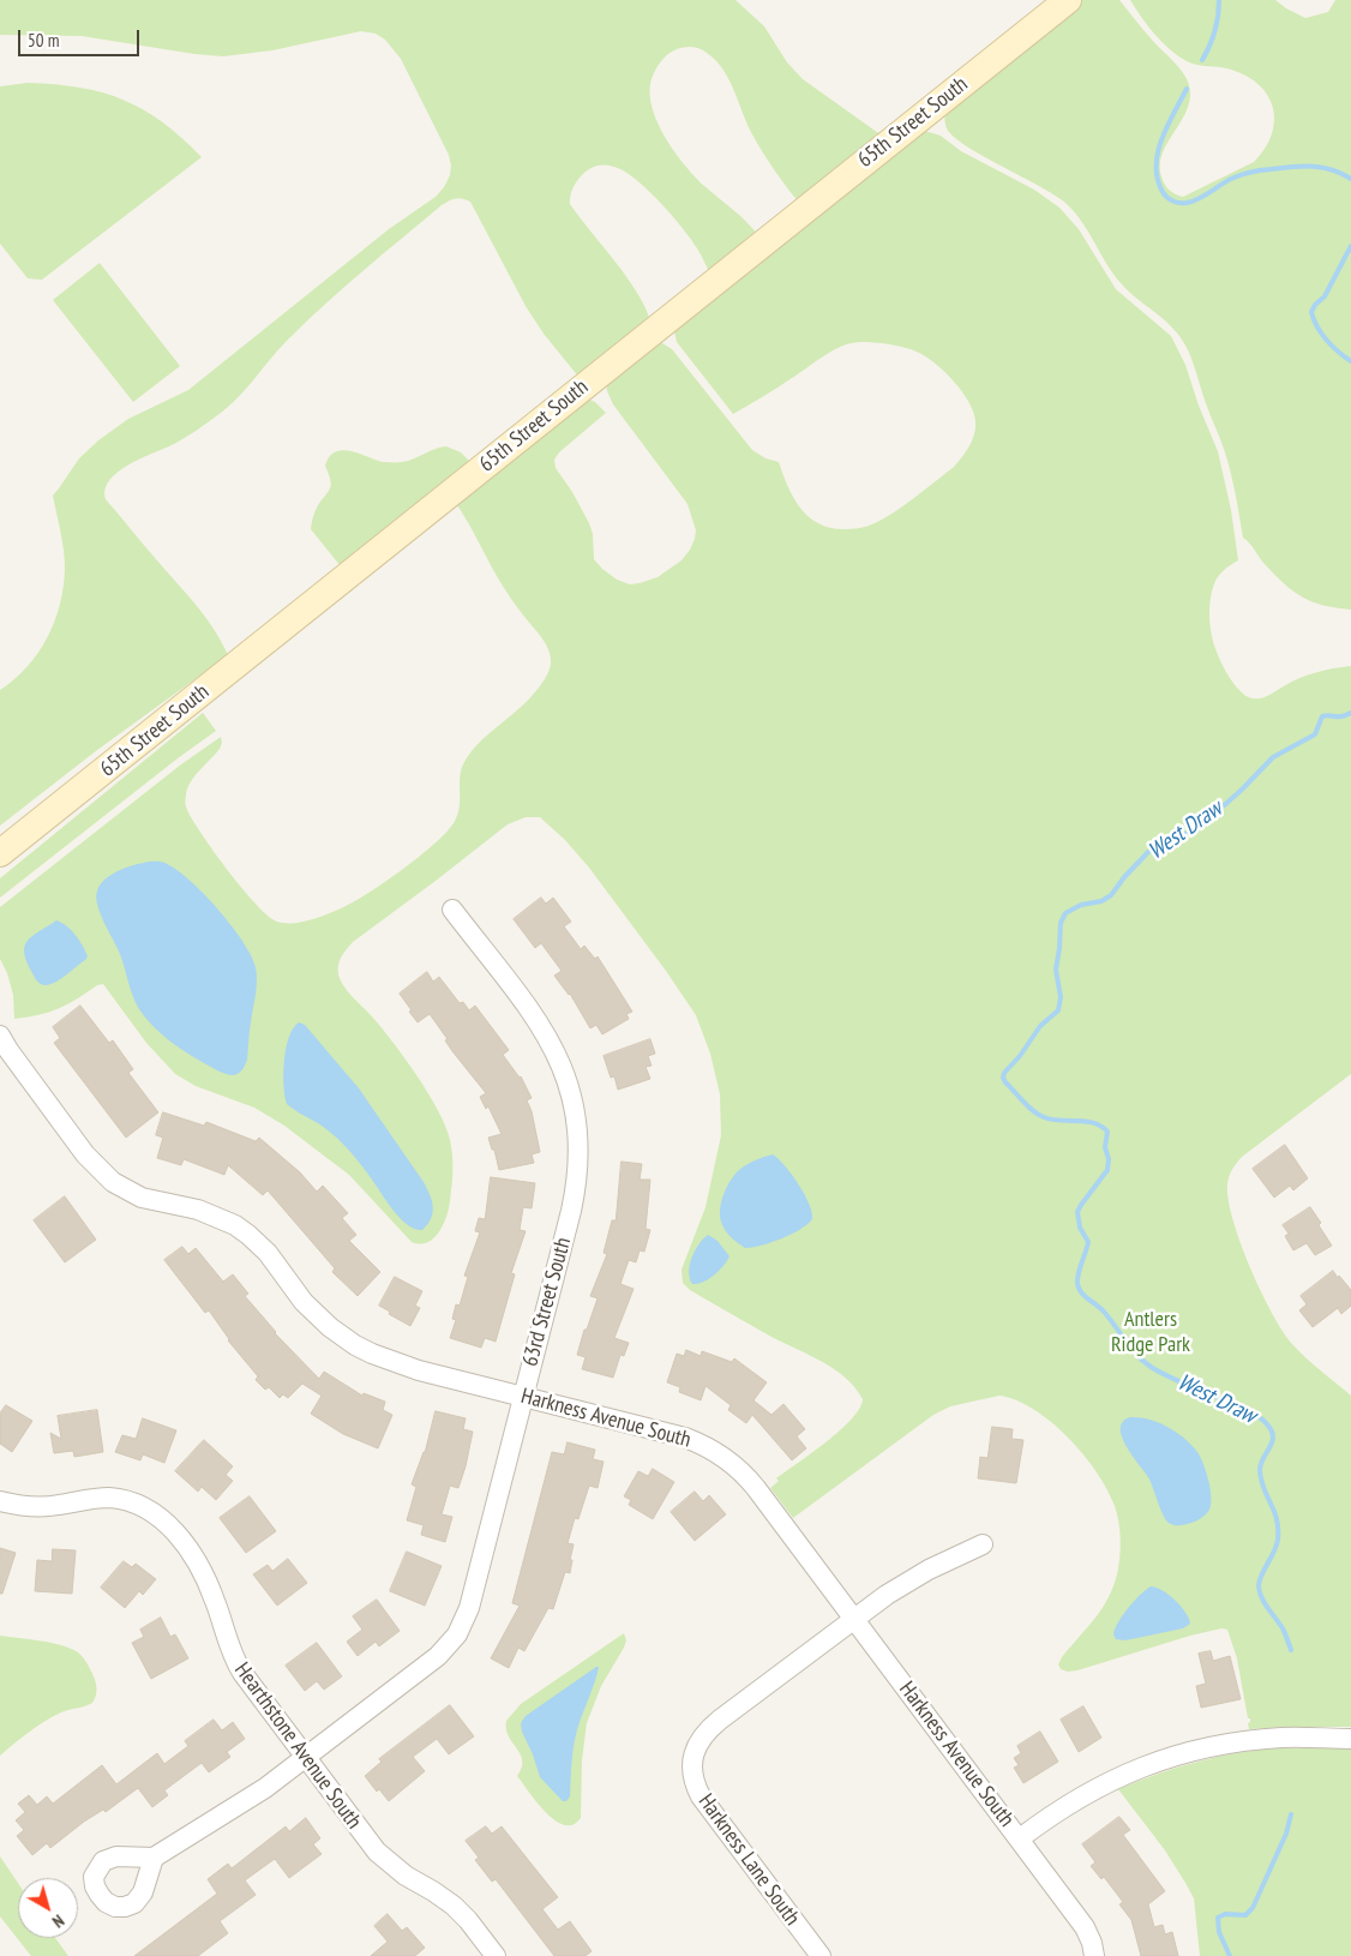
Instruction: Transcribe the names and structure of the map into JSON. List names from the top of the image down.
{
  "streets": {
    "street": [
      "65th Street South",
      "63rd Street South",
      "Harkness Avenue South",
      "Hearthstone Avenue South",
      "Harkness Lane South"
    ]
  },
  "crossings": [
    ["63rd Street South", "Harkness Avenue South"],
    ["63rd Street South", "Hearthstone Avenue South"],
    ["Harkness Avenue South", "Harkness Lane South"]
  ],
  "water": ["West Draw"],
  "parks": ["Antlers Ridge Park"],
  "scale_bar": "50 m",
  "north": "bottom right"
}
